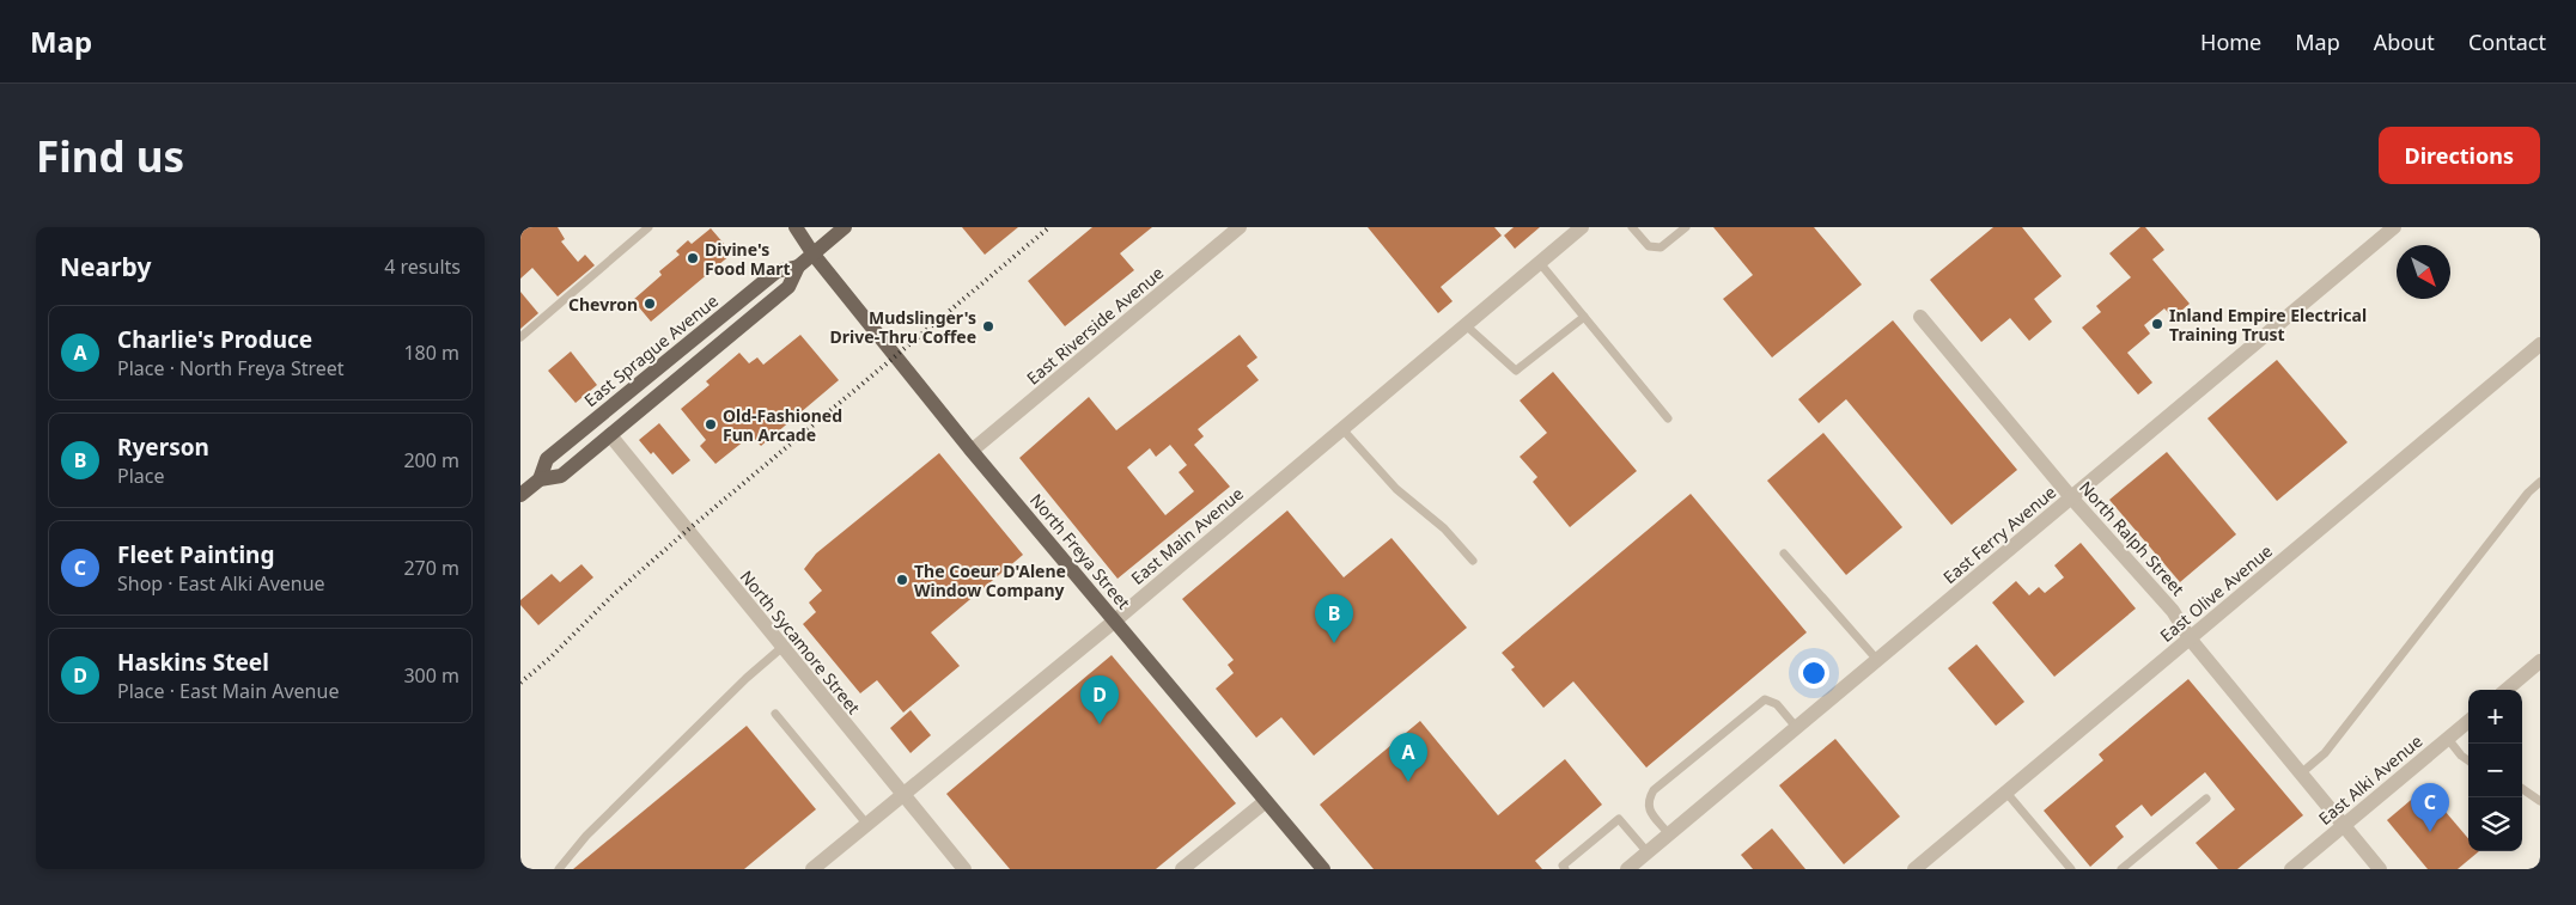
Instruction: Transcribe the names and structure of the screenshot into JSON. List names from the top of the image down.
{
  "streets": {
    "main road": ["East Sprague Avenue", "North Freya Street"],
    "street": [
      "East Riverside Avenue",
      "East Ferry Avenue",
      "East Main Avenue",
      "North Ralph Street",
      "East Olive Avenue",
      "North Sycamore Street",
      "East Alki Avenue"
    ]
  },
  "crossings": [
    ["East Riverside Avenue", "North Freya Street"],
    ["East Sprague Avenue", "North Freya Street"],
    ["East Sprague Avenue", "North Sycamore Street"],
    ["East Ferry Avenue", "North Ralph Street"],
    ["East Main Avenue", "North Freya Street"],
    ["East Main Avenue", "North Sycamore Street"],
    ["North Ralph Street", "East Olive Avenue"],
    ["North Ralph Street", "East Alki Avenue"]
  ],
  "places": [
    "Divine's Food Mart",
    "Chevron",
    "Inland Empire Electrical Training Trust",
    "Mudslinger's Drive-Thru Coffee",
    "Old-Fashioned Fun Arcade",
    "The Coeur D'Alene Window Company"
  ],
  "north": "bottom right",
  "page": {
    "header": "Map",
    "nav": [
      "Home",
      "Map",
      "About",
      "Contact"
    ],
    "buttons": "Directions",
    "title": "Find us",
    "heading": ["Nearby", "4 results"],
    "list": [
      {
        "mark": "A",
        "name": "Charlie's Produce",
        "note": "Place · North Freya Street",
        "value": "180 m"
      },
      {
        "mark": "B",
        "name": "Ryerson",
        "note": "Place",
        "value": "200 m"
      },
      {
        "mark": "C",
        "name": "Fleet Painting",
        "note": "Shop · East Alki Avenue",
        "value": "270 m"
      },
      {
        "mark": "D",
        "name": "Haskins Steel",
        "note": "Place · East Main Avenue",
        "value": "300 m"
      }
    ],
    "pins": [
      "B",
      "D",
      "A",
      "C"
    ],
    "map_buttons": ["+", "−"]
  }
}
